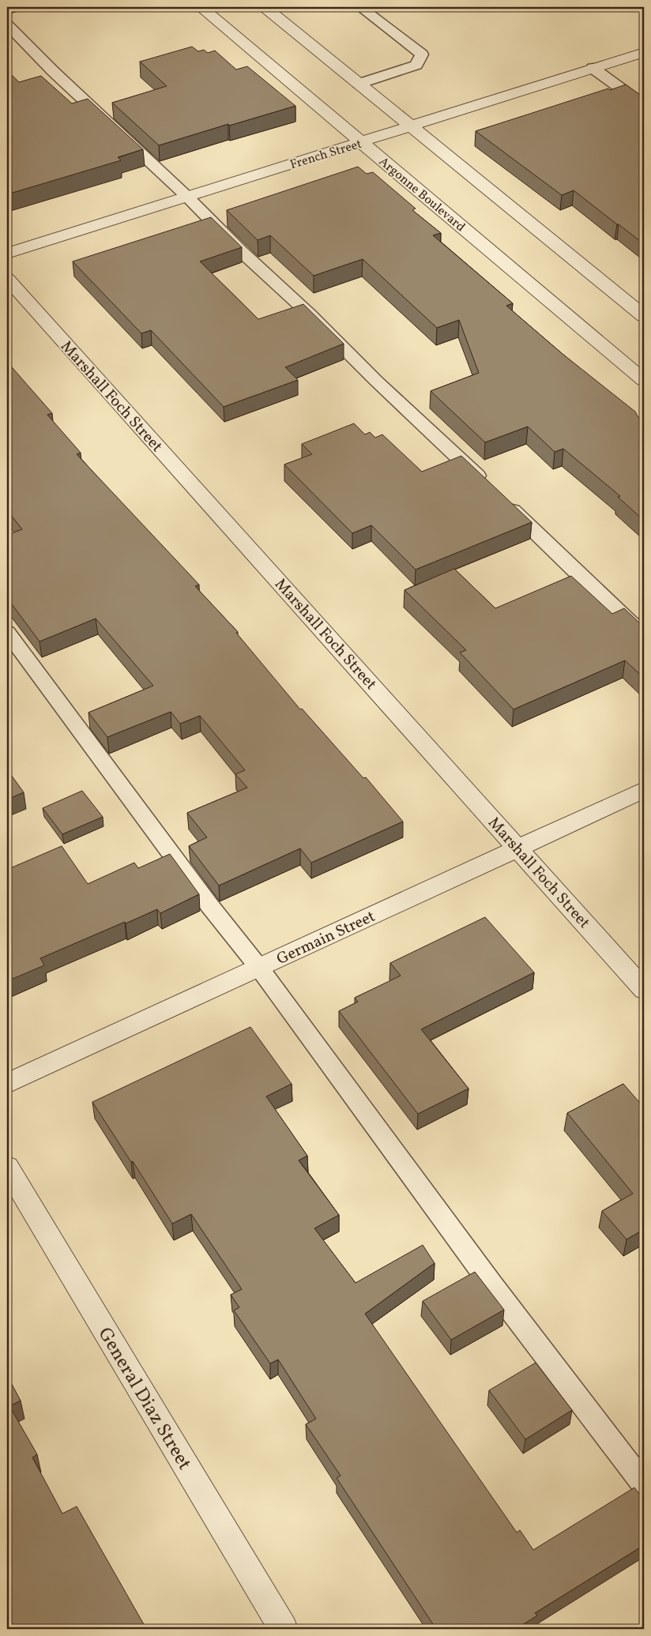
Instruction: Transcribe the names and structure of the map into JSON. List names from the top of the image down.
{
  "streets": {
    "street": [
      "French Street",
      "Argonne Boulevard",
      "Marshall Foch Street",
      "Germain Street",
      "General Diaz Street"
    ]
  },
  "crossings": [
    ["French Street", "Argonne Boulevard"],
    ["Marshall Foch Street", "Germain Street"]
  ]
}
